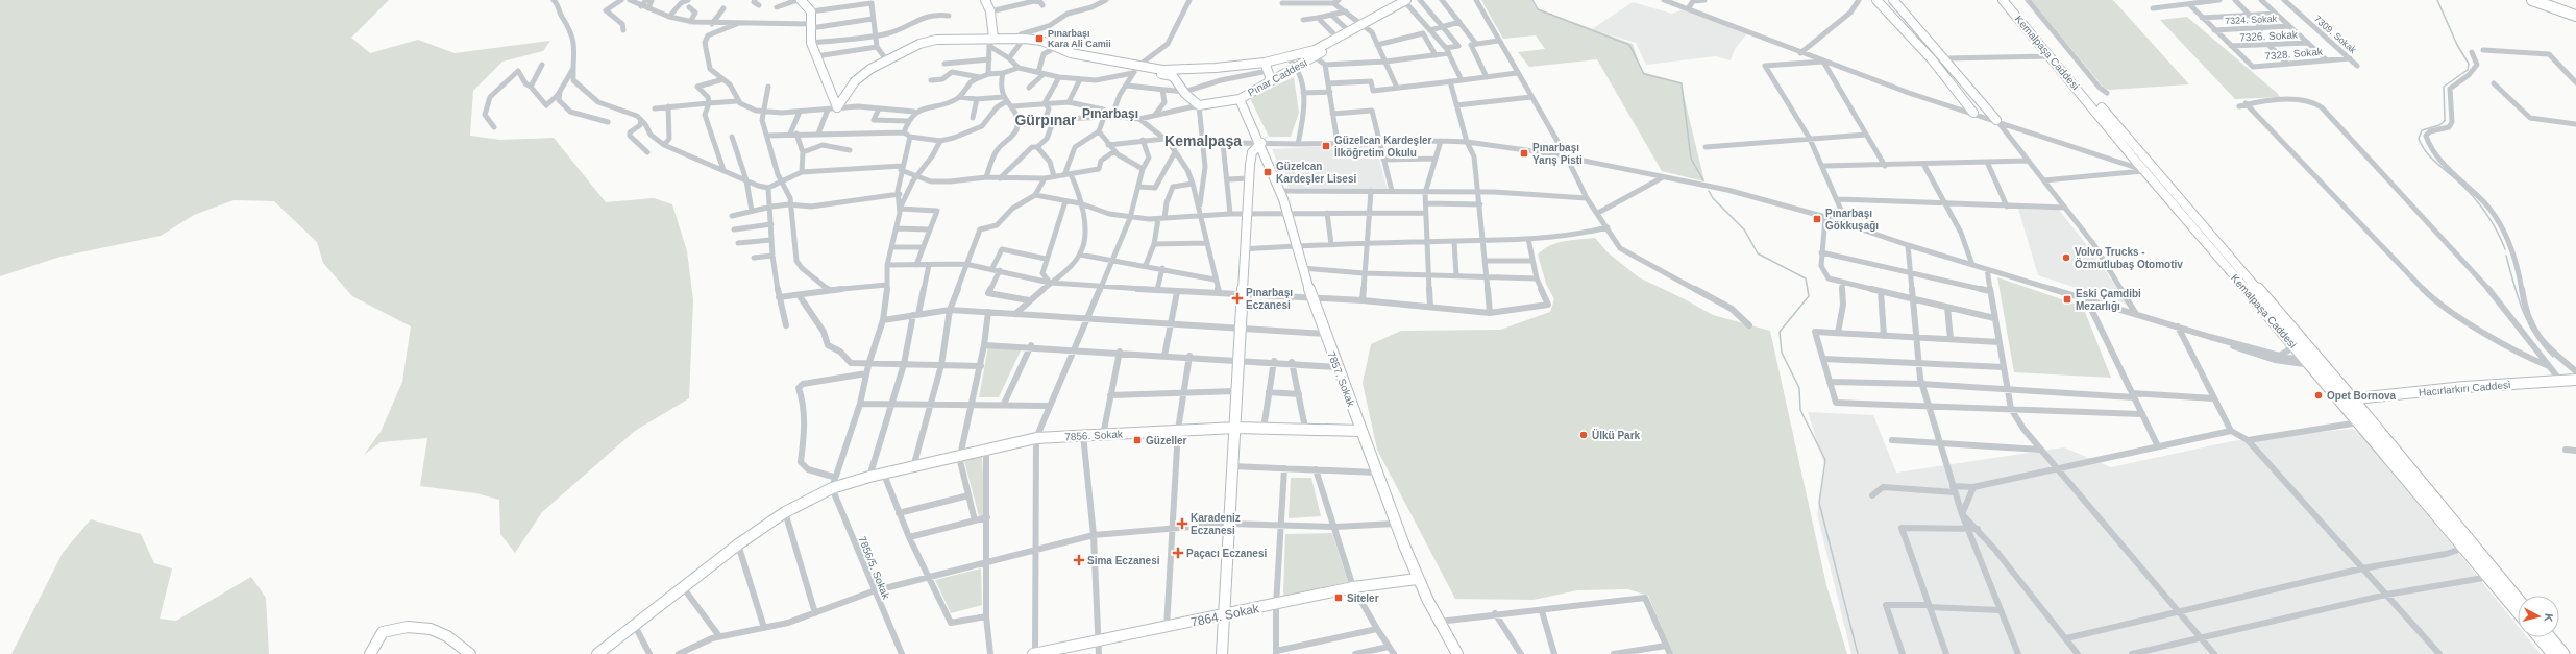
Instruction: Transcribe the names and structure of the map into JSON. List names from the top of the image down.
{
  "streets": {
    "main road": ["Kemalpaşa Caddesi"],
    "street": [
      "7324. Sokak",
      "7309. Sokak",
      "7326. Sokak",
      "7328. Sokak",
      "Pınar Caddesi",
      "7857. Sokak",
      "Hacırlarkırı Caddesi",
      "7856. Sokak",
      "7856/5. Sokak",
      "7864. Sokak"
    ]
  },
  "crossings": [
    ["7324. Sokak", "7328. Sokak"],
    ["7309. Sokak", "7328. Sokak"],
    ["7326. Sokak", "7328. Sokak"],
    ["Pınar Caddesi", "7857. Sokak"],
    ["7857. Sokak", "7856. Sokak"],
    ["7857. Sokak", "7864. Sokak"],
    ["7856. Sokak", "7856/5. Sokak"]
  ],
  "districts": ["Pınarbaşı", "Gürpınar", "Kemalpaşa"],
  "places": {
    "transit": [
      "Pınarbaşı Kara Ali Camii",
      "Güzelcan Kardeşler İlköğretim Okulu",
      "Pınarbaşı Yarış Pisti",
      "Güzelcan Kardeşler Lisesi",
      "Pınarbaşı Gökkuşağı",
      "Eski Çamdibi Mezarlığı",
      "Güzeller",
      "Siteler"
    ],
    "other": ["Volvo Trucks - Özmutlubaş Otomotiv", "Opet Bornova", "Ülkü Park"],
    "health": [
      "Pınarbaşı Eczanesi",
      "Karadeniz Eczanesi",
      "Paçacı Eczanesi",
      "Sima Eczanesi"
    ]
  },
  "north": "right"
}
